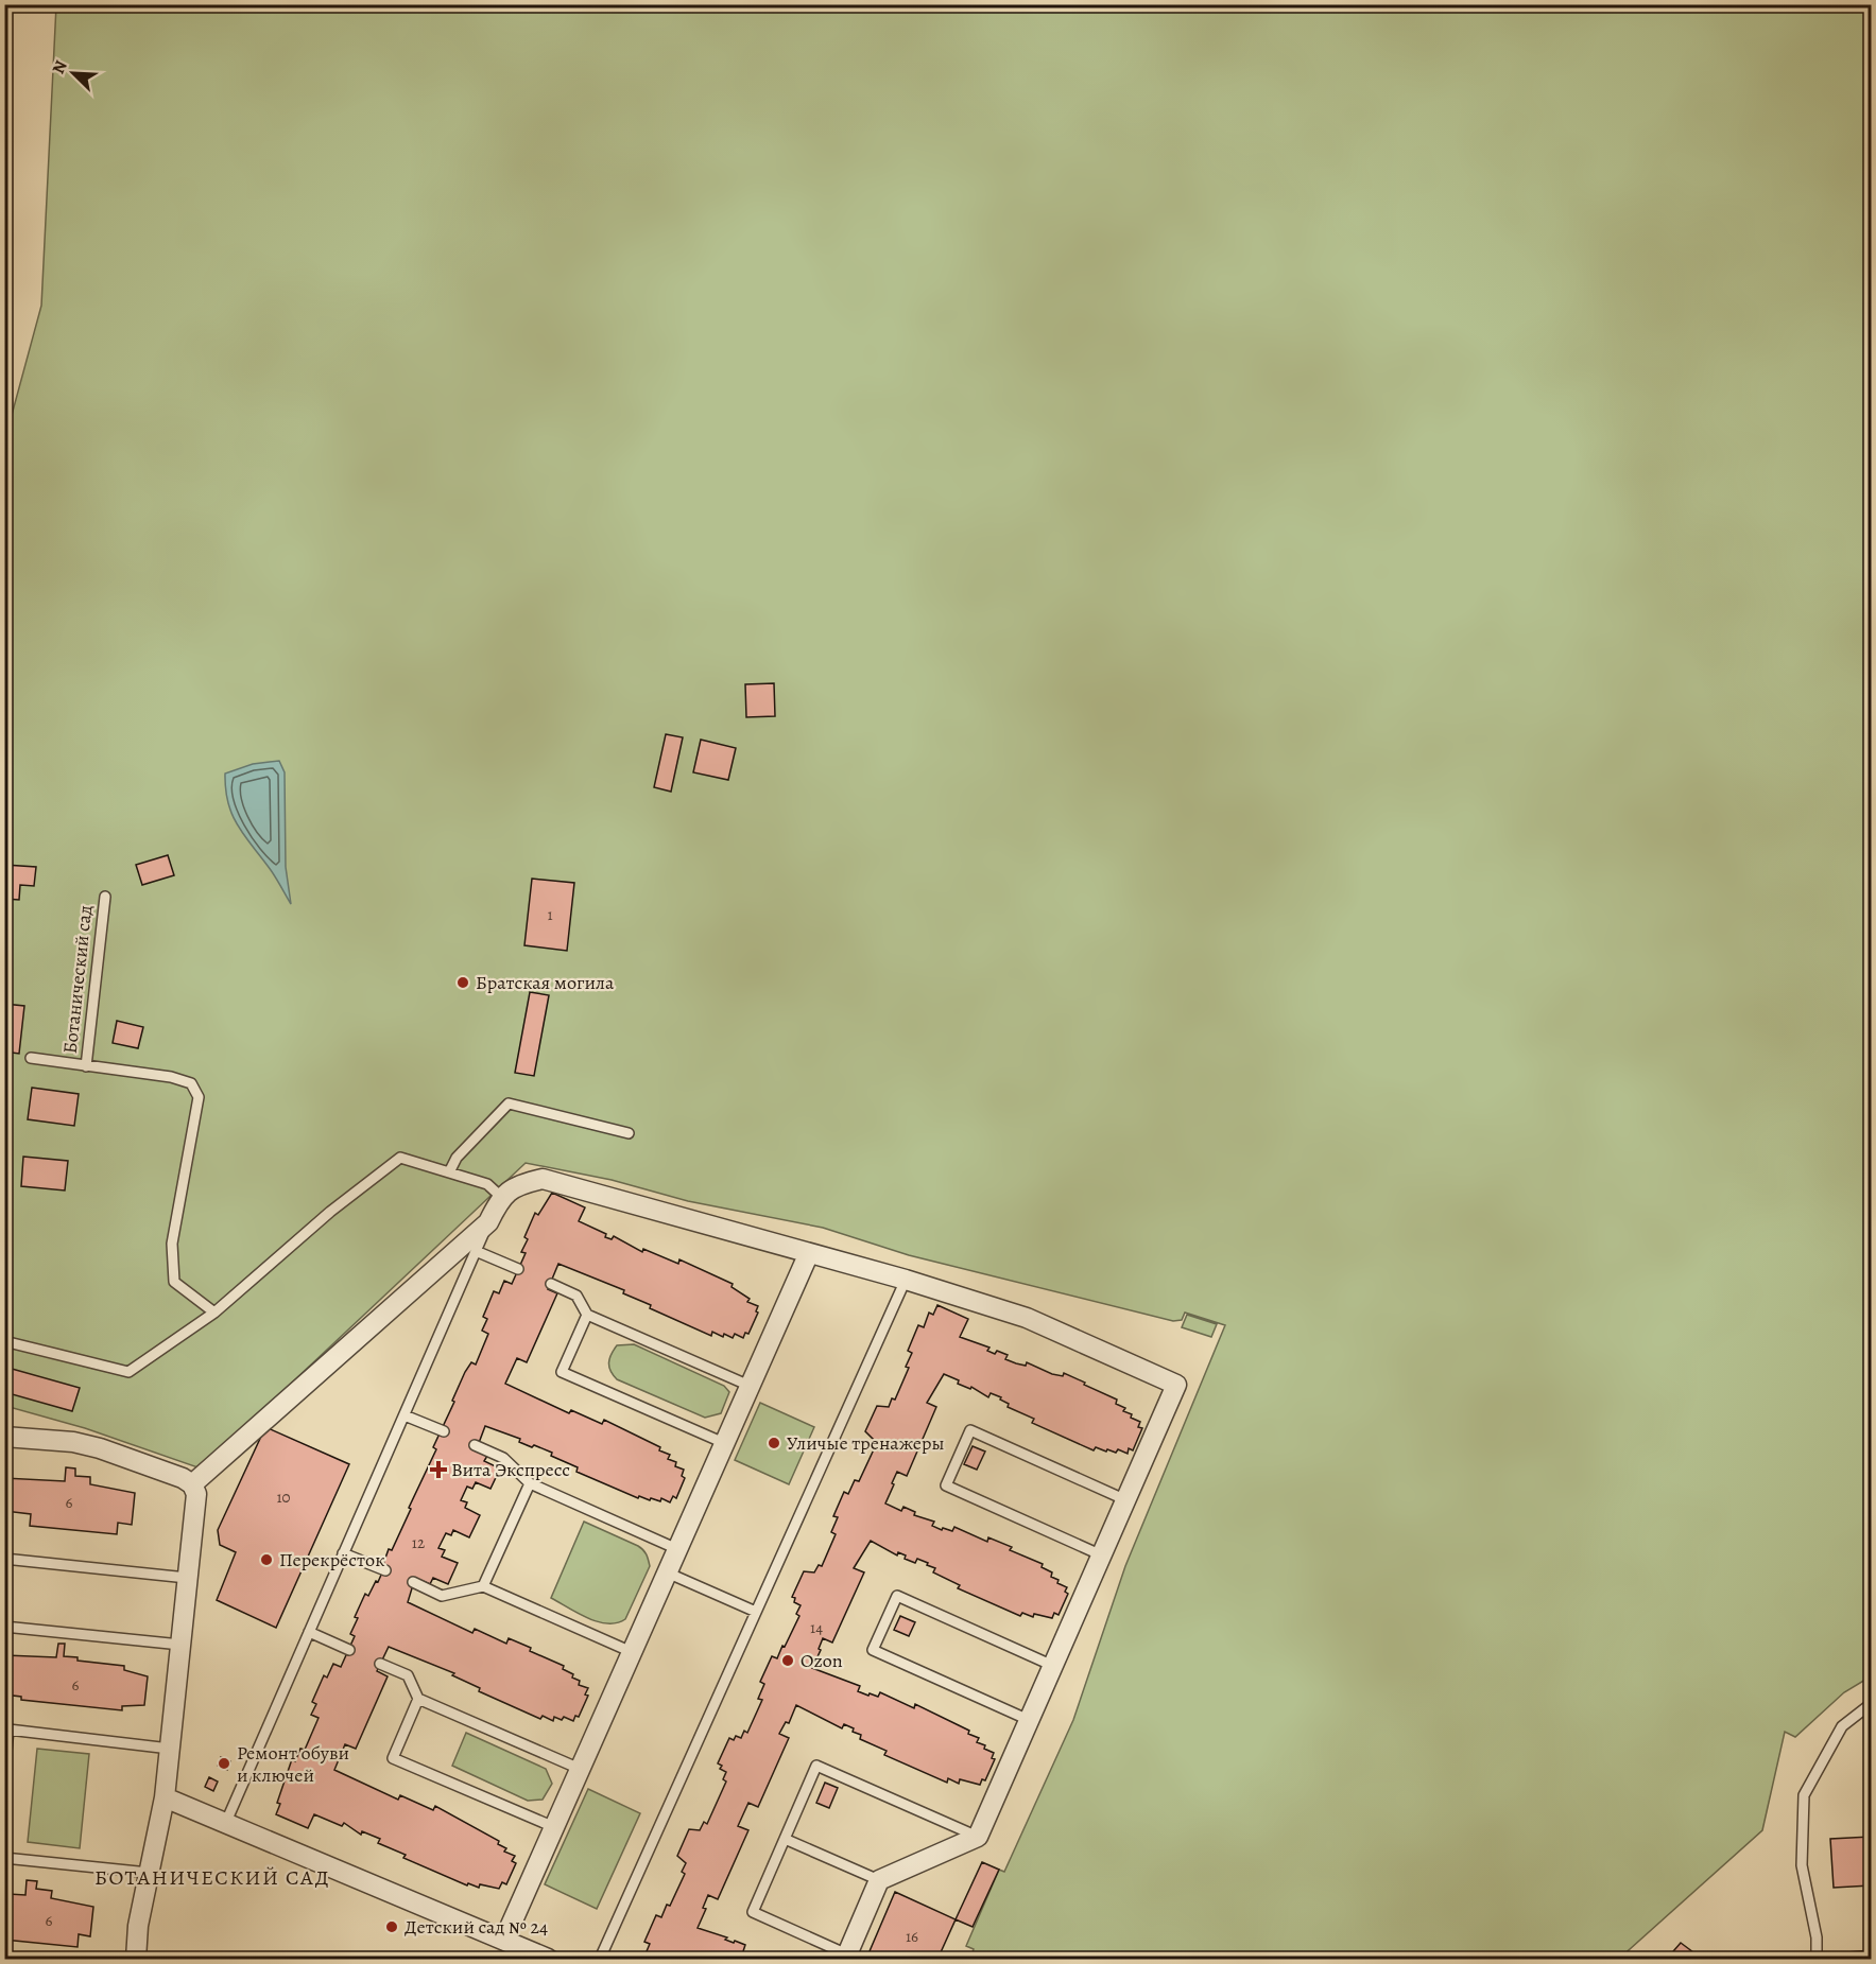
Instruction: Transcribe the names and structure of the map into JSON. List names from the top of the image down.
{
  "streets": {
    "lane": ["Ботанический сад"]
  },
  "districts": ["БОТАНИЧЕСКИЙ САД"],
  "places": {
    "other": [
      "Братская могила",
      "Уличые тренажеры",
      "Перекрёсток",
      "Ozon",
      "Ремонт обуви и ключей",
      "Детский сад № 24"
    ],
    "health": ["Вита Экспресс"]
  },
  "house_numbers": [
    "1",
    "10",
    "6",
    "12",
    "14",
    "6",
    "6",
    "16"
  ],
  "north": "top left"
}
